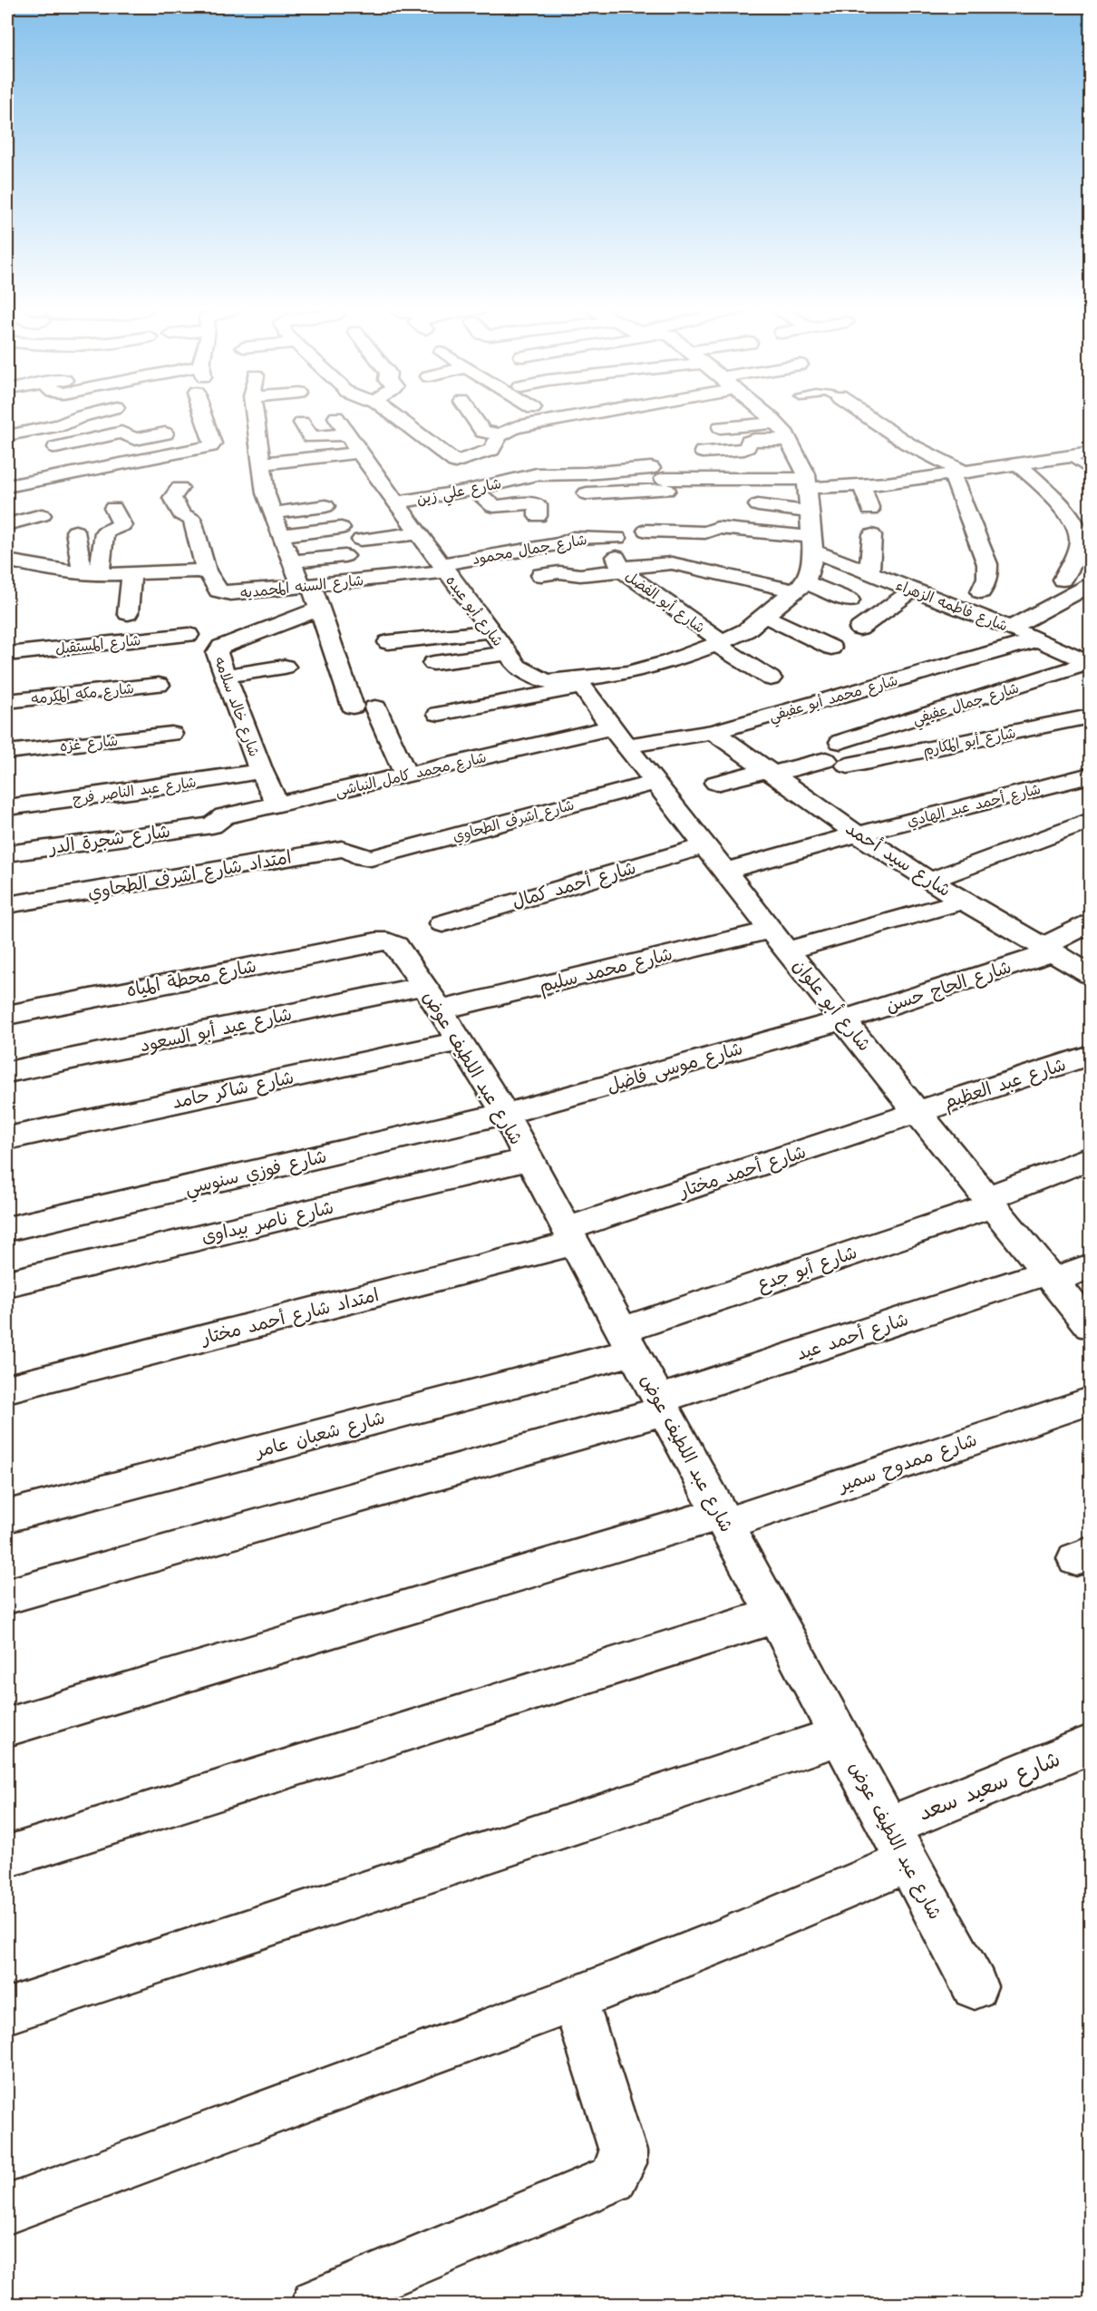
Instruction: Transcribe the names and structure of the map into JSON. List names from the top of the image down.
{
  "streets": {
    "street": [
      "شارع علي زين",
      "شارع جمال محمود",
      "شارع السنه المحمديه",
      "شارع أبو الفضل",
      "شارع فاطمه الزهراء",
      "شارع أبو عبده",
      "شارع المستقبل",
      "شارع مكه المكرمه",
      "شارع محمد أبو عفيفي",
      "شارع جمال عفيفي",
      "شارع خالد سلامه",
      "شارع أبو المكارم",
      "شارع غزه",
      "شارع محمد كامل النباشى",
      "شارع عبد الناصر فرج",
      "شارع أحمد عبد الهادي",
      "شارع اشرف الطحاوي",
      "شارع شجرة الدر",
      "شارع سيد أحمد",
      "امتداد شارع اشرف الطحاوي",
      "شارع أحمد كمال",
      "شارع محمد سليم",
      "شارع محطة المياه",
      "شارع الحاج حسن",
      "شارع أبو علوان",
      "شارع عيد أبو السعود",
      "شارع موسى فاضل",
      "شارع عبد اللطيف عوض",
      "شارع عبد العظيم",
      "شارع شاكر حامد",
      "شارع أحمد مختار",
      "شارع فوزي سنوسي",
      "شارع ناصر بيداوى",
      "شارع أبو جدع",
      "امتداد شارع أحمد مختار",
      "شارع أحمد عيد",
      "شارع شعبان عامر",
      "شارع ممدوح سمير",
      "شارع سعيد سعد"
    ]
  },
  "crossings": [
    ["شارع علي زين", "شارع أبو عبده"],
    ["شارع جمال محمود", "شارع السنه المحمديه"],
    ["شارع جمال محمود", "شارع أبو الفضل"],
    ["شارع جمال محمود", "شارع أبو عبده"],
    ["شارع السنه المحمديه", "شارع أبو عبده"],
    ["شارع فاطمه الزهراء", "شارع محمد أبو عفيفي"],
    ["شارع فاطمه الزهراء", "شارع جمال عفيفي"],
    ["شارع أبو عبده", "شارع أبو علوان"],
    ["شارع محمد أبو عفيفي", "شارع محمد كامل النباشى"],
    ["شارع محمد أبو عفيفي", "شارع سيد أحمد"],
    ["شارع محمد أبو عفيفي", "شارع أبو علوان"],
    ["شارع خالد سلامه", "شارع محمد كامل النباشى"],
    ["شارع خالد سلامه", "شارع عبد الناصر فرج"],
    ["شارع أبو المكارم", "شارع سيد أحمد"],
    ["شارع محمد كامل النباشى", "شارع شجرة الدر"],
    ["شارع محمد كامل النباشى", "شارع أبو علوان"],
    ["شارع أحمد عبد الهادي", "شارع سيد أحمد"],
    ["شارع أحمد عبد الهادي", "شارع أبو علوان"],
    ["شارع اشرف الطحاوي", "امتداد شارع اشرف الطحاوي"],
    ["شارع اشرف الطحاوي", "شارع أبو علوان"],
    ["شارع سيد أحمد", "شارع محمد سليم"],
    ["شارع سيد أحمد", "شارع الحاج حسن"],
    ["شارع أحمد كمال", "شارع أبو علوان"],
    ["شارع محمد سليم", "شارع أبو علوان"],
    ["شارع محمد سليم", "شارع عيد أبو السعود"],
    ["شارع محمد سليم", "شارع عبد اللطيف عوض"],
    ["شارع محطة المياه", "شارع عبد اللطيف عوض"],
    ["شارع الحاج حسن", "شارع أبو علوان"],
    ["شارع الحاج حسن", "شارع موسى فاضل"],
    ["شارع أبو علوان", "شارع موسى فاضل"],
    ["شارع أبو علوان", "شارع عبد العظيم"],
    ["شارع أبو علوان", "شارع أحمد مختار"],
    ["شارع أبو علوان", "شارع أبو جدع"],
    ["شارع أبو علوان", "شارع أحمد عيد"],
    ["شارع عيد أبو السعود", "شارع عبد اللطيف عوض"],
    ["شارع موسى فاضل", "شارع عبد اللطيف عوض"],
    ["شارع موسى فاضل", "شارع فوزي سنوسي"],
    ["شارع عبد اللطيف عوض", "شارع شاكر حامد"],
    ["شارع عبد اللطيف عوض", "شارع أحمد مختار"],
    ["شارع عبد اللطيف عوض", "شارع فوزي سنوسي"],
    ["شارع عبد اللطيف عوض", "شارع ناصر بيداوى"],
    ["شارع عبد اللطيف عوض", "شارع أبو جدع"],
    ["شارع عبد اللطيف عوض", "امتداد شارع أحمد مختار"],
    ["شارع عبد اللطيف عوض", "شارع أحمد عيد"],
    ["شارع عبد اللطيف عوض", "شارع شعبان عامر"],
    ["شارع عبد اللطيف عوض", "شارع ممدوح سمير"],
    ["شارع عبد اللطيف عوض", "شارع سعيد سعد"],
    ["شارع عبد العظيم", "شارع أحمد مختار"],
    ["شارع أحمد مختار", "امتداد شارع أحمد مختار"],
    ["شارع أبو جدع", "شارع شعبان عامر"]
  ]
}
